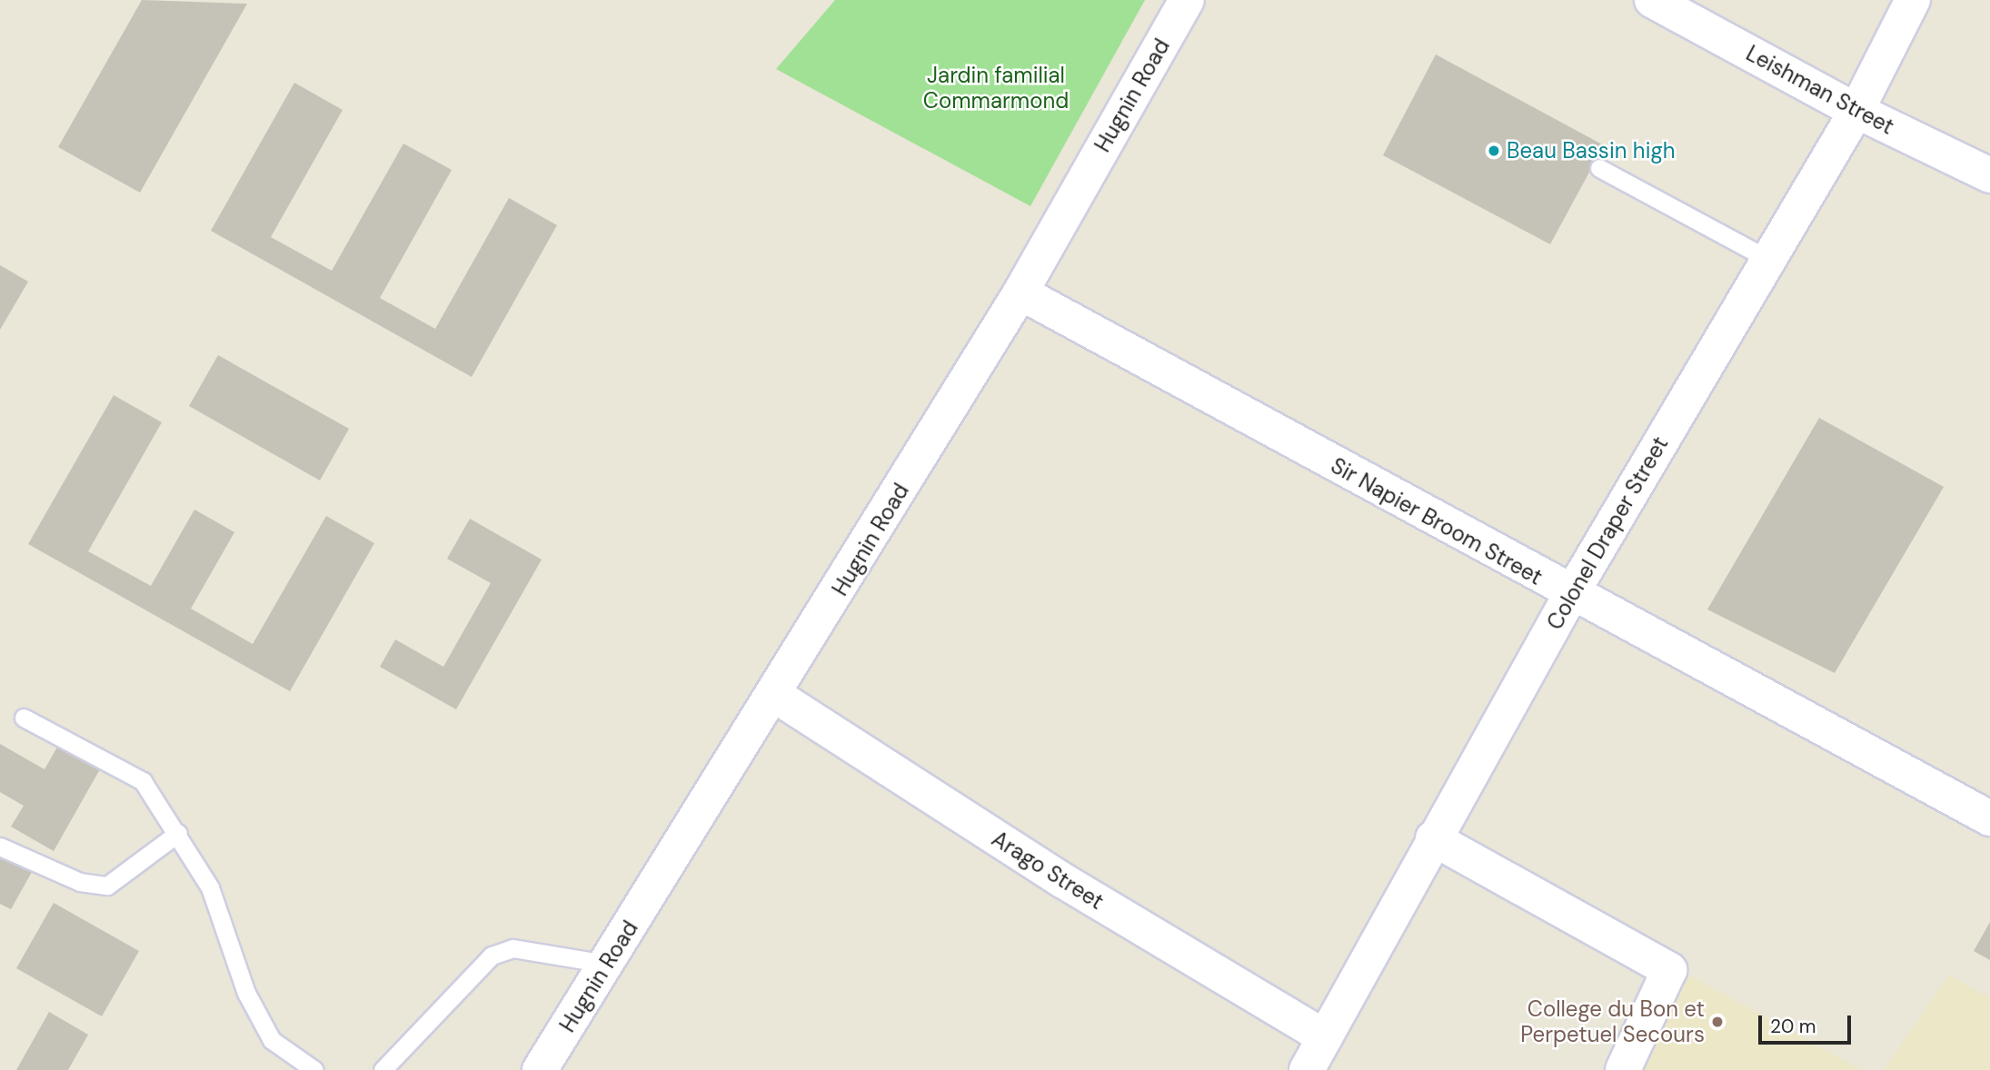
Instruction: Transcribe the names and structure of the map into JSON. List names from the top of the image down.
{
  "streets": {
    "street": [
      "Leishman Street",
      "Hugnin Road",
      "Sir Napier Broom Street",
      "Colonel Draper Street",
      "Arago Street"
    ]
  },
  "crossings": [
    ["Leishman Street", "Colonel Draper Street"],
    ["Hugnin Road", "Sir Napier Broom Street"],
    ["Hugnin Road", "Arago Street"],
    ["Sir Napier Broom Street", "Colonel Draper Street"],
    ["Colonel Draper Street", "Arago Street"]
  ],
  "parks": ["Jardin familial Commarmond"],
  "places": ["Beau Bassin high", "College du Bon et Perpetuel Secours"],
  "scale_bar": "20 m"
}
